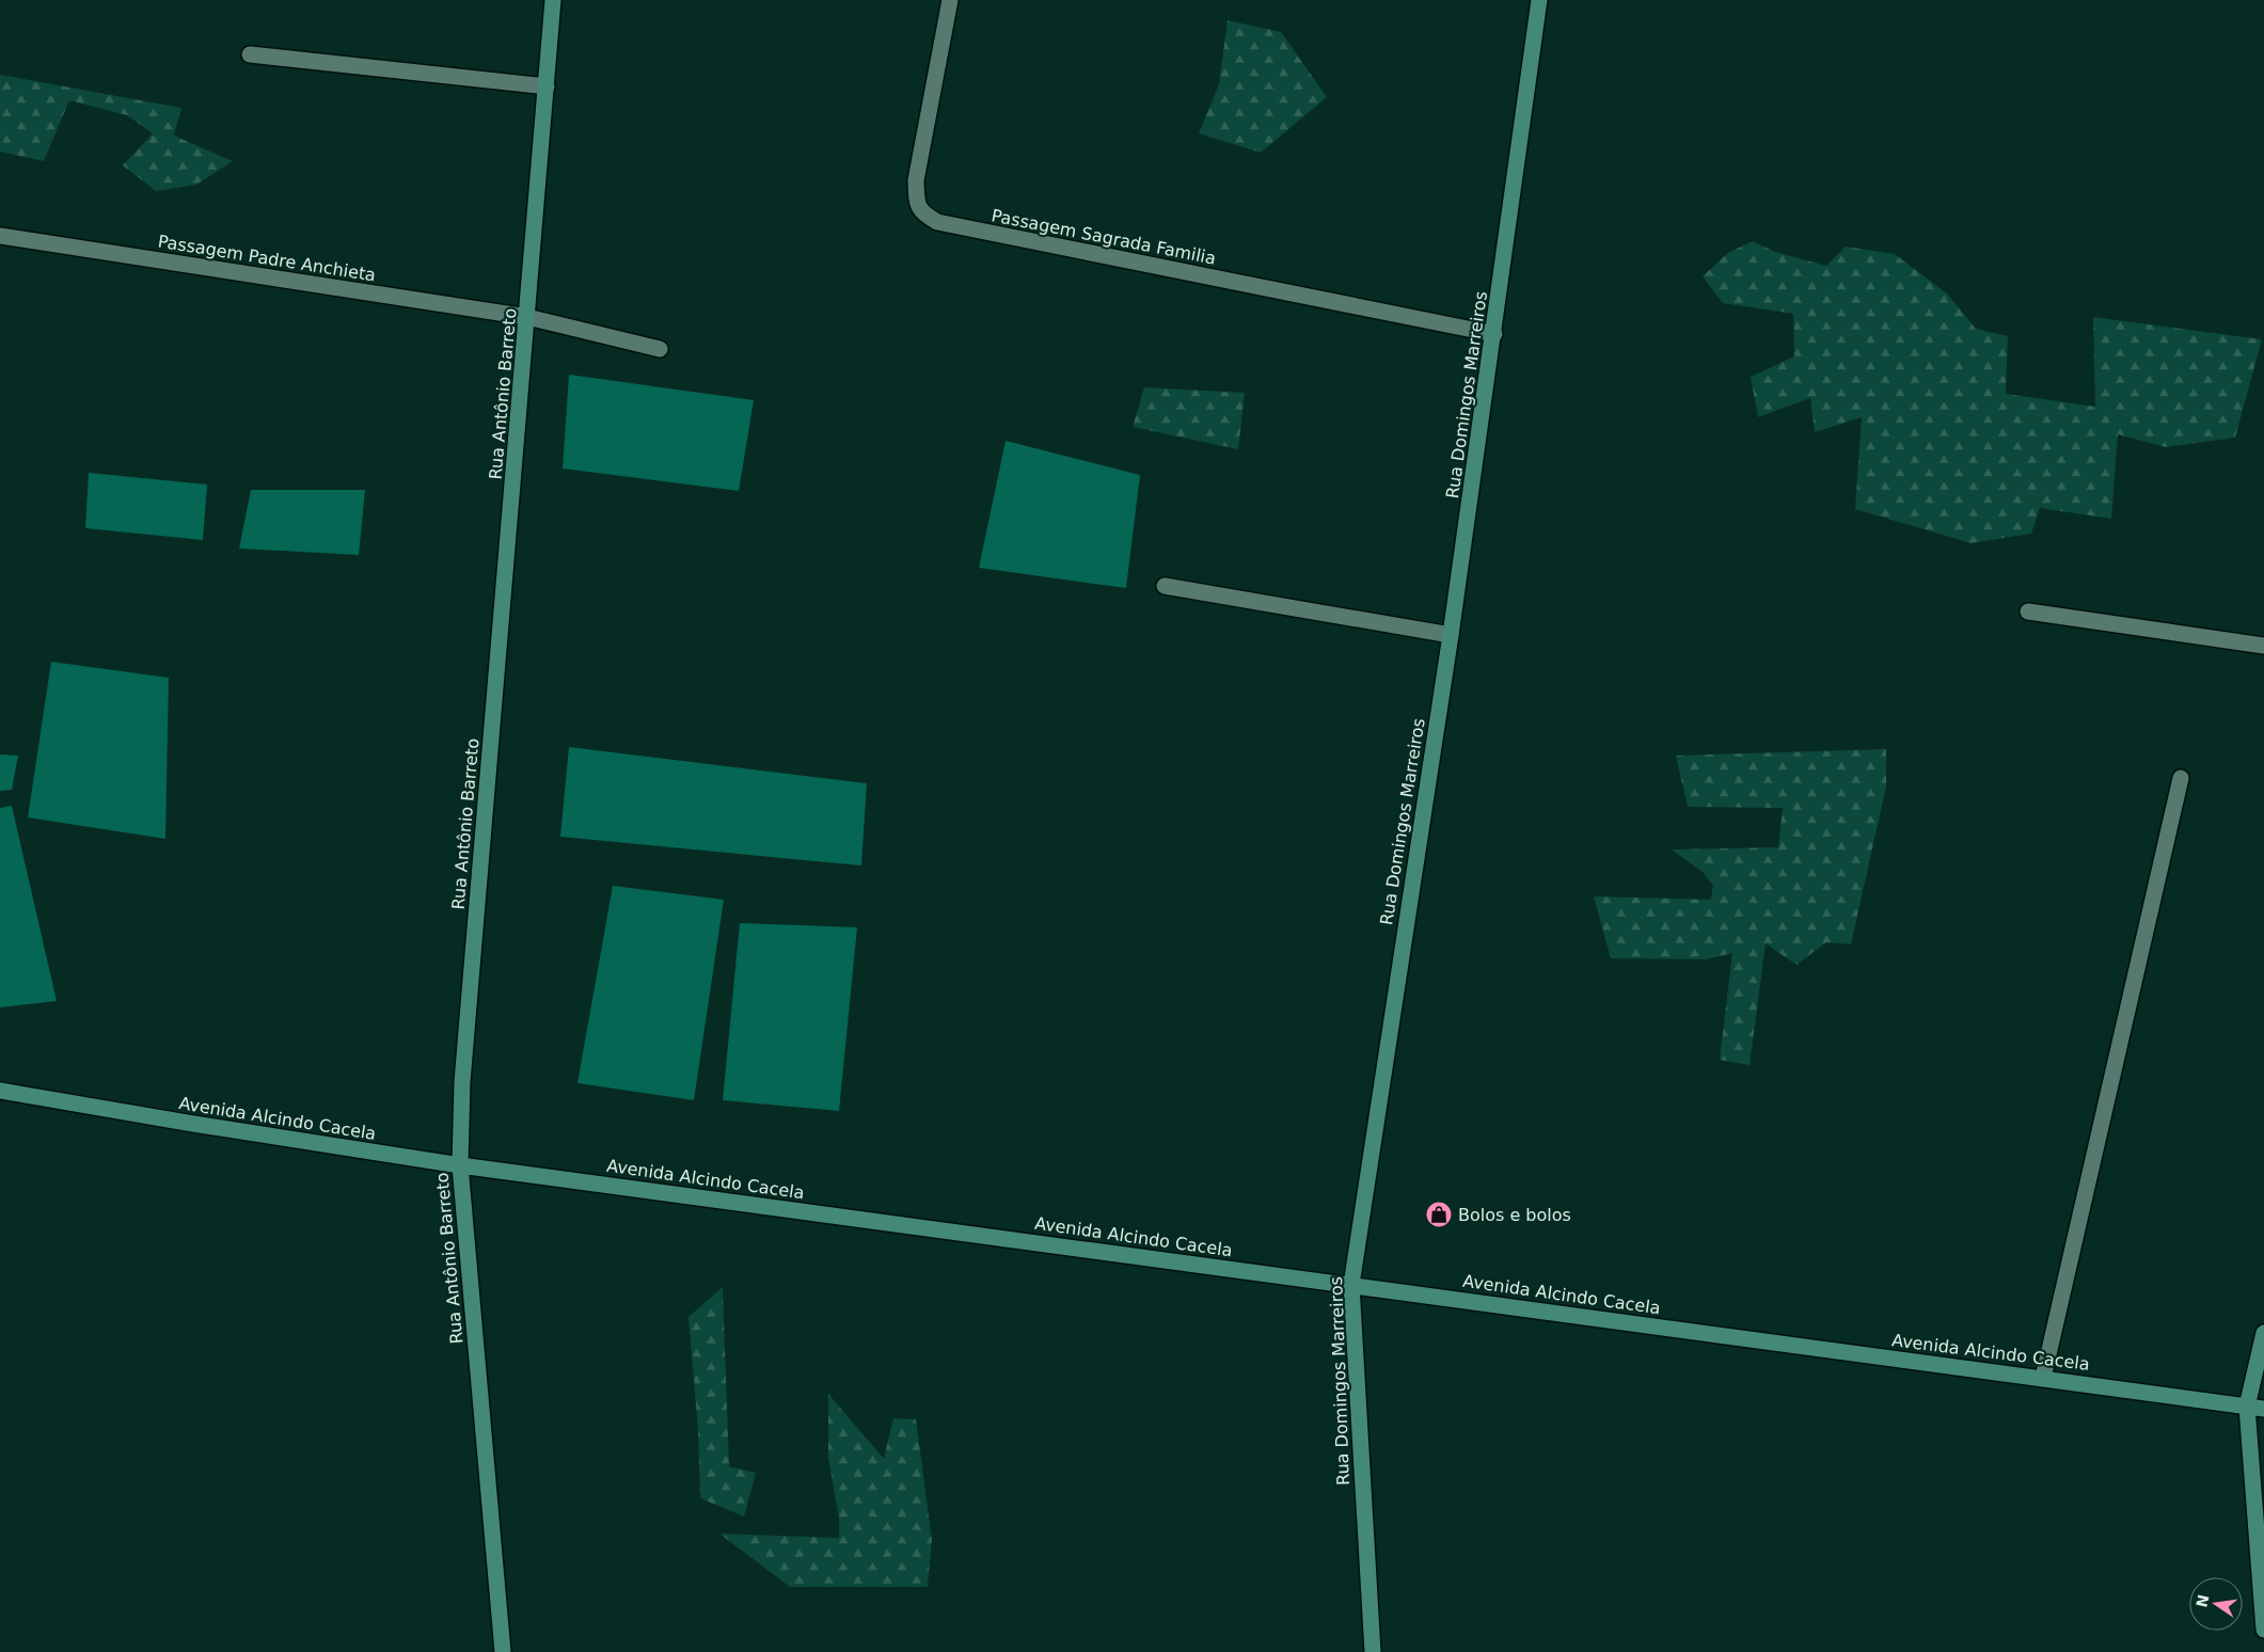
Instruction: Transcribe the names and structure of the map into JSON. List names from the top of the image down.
{
  "streets": {
    "main road": ["Rua Antônio Barreto", "Rua Domingos Marreiros", "Avenida Alcindo Cacela"],
    "street": ["Passagem Sagrada Familia", "Passagem Padre Anchieta"]
  },
  "crossings": [
    ["Passagem Sagrada Familia", "Rua Domingos Marreiros"],
    ["Passagem Padre Anchieta", "Rua Antônio Barreto"],
    ["Rua Antônio Barreto", "Avenida Alcindo Cacela"],
    ["Rua Domingos Marreiros", "Avenida Alcindo Cacela"]
  ],
  "places": {
    "shop": ["Bolos e bolos"]
  },
  "north": "left"
}
